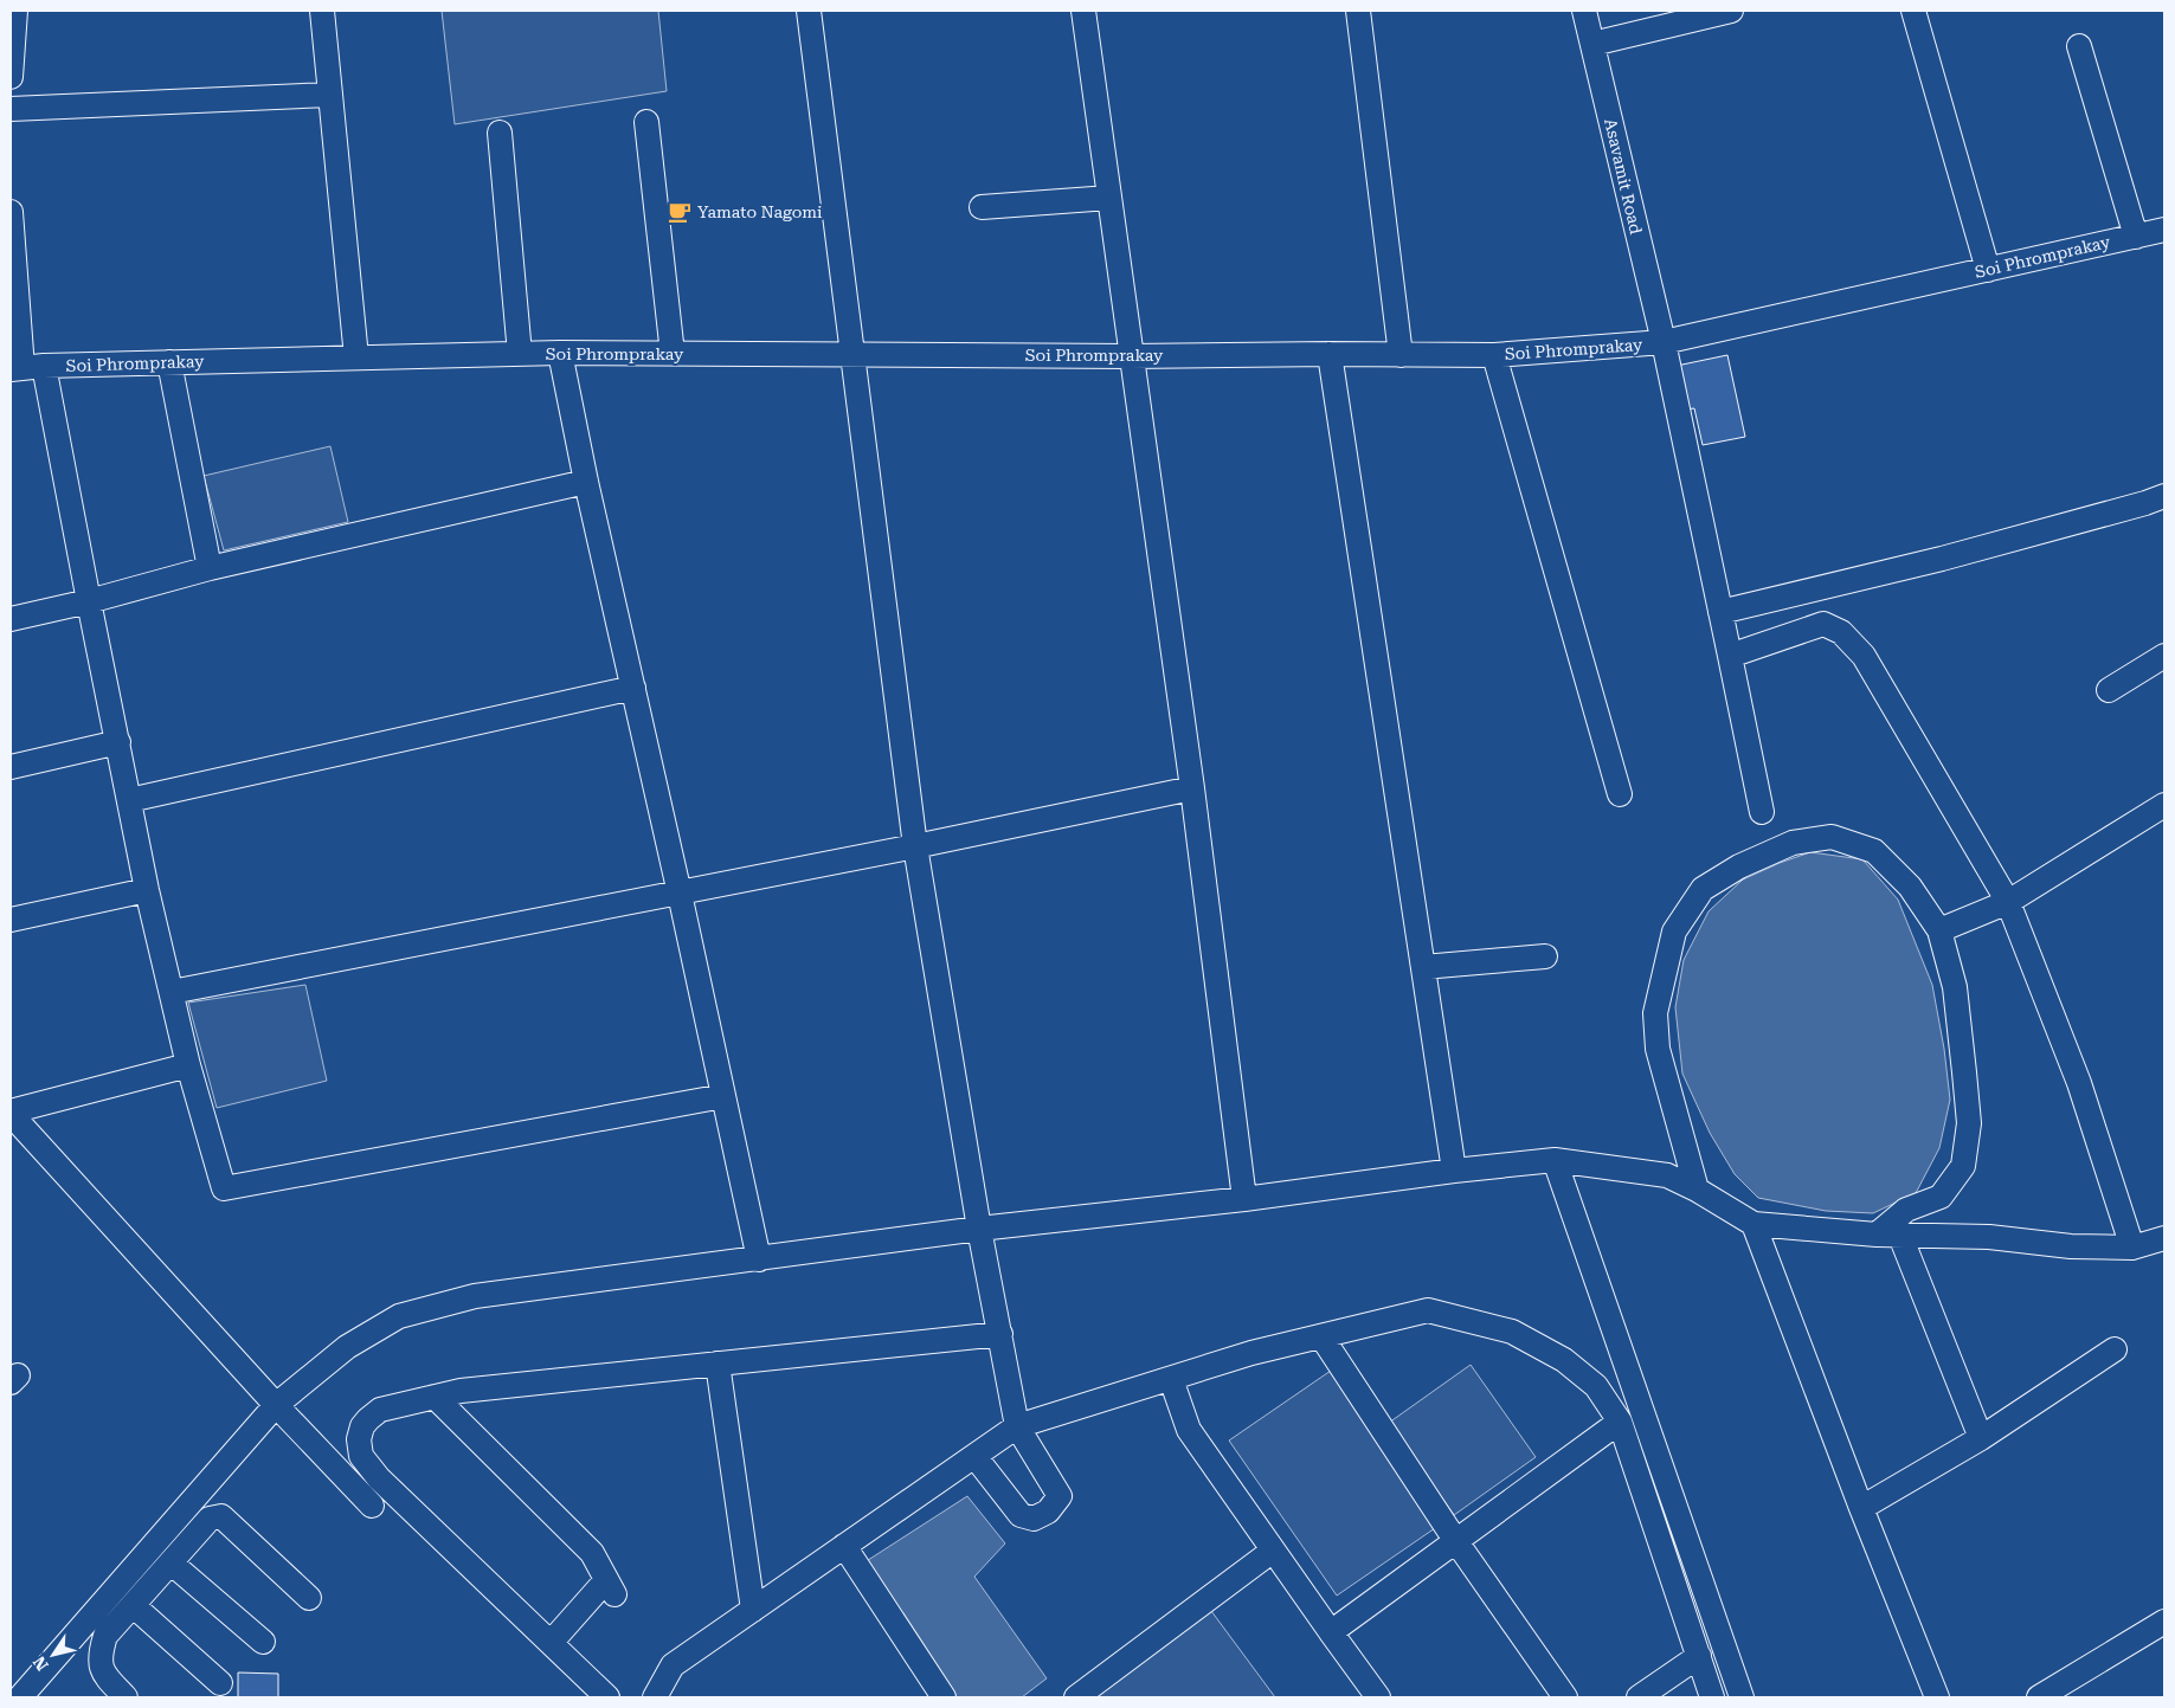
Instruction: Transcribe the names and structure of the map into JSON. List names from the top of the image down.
{
  "streets": {
    "street": ["Asavamit Road", "Soi Phromprakay"]
  },
  "crossings": [
    ["Asavamit Road", "Soi Phromprakay"]
  ],
  "places": {
    "cafe": ["Yamato Nagomi"]
  },
  "north": "bottom left"
}
